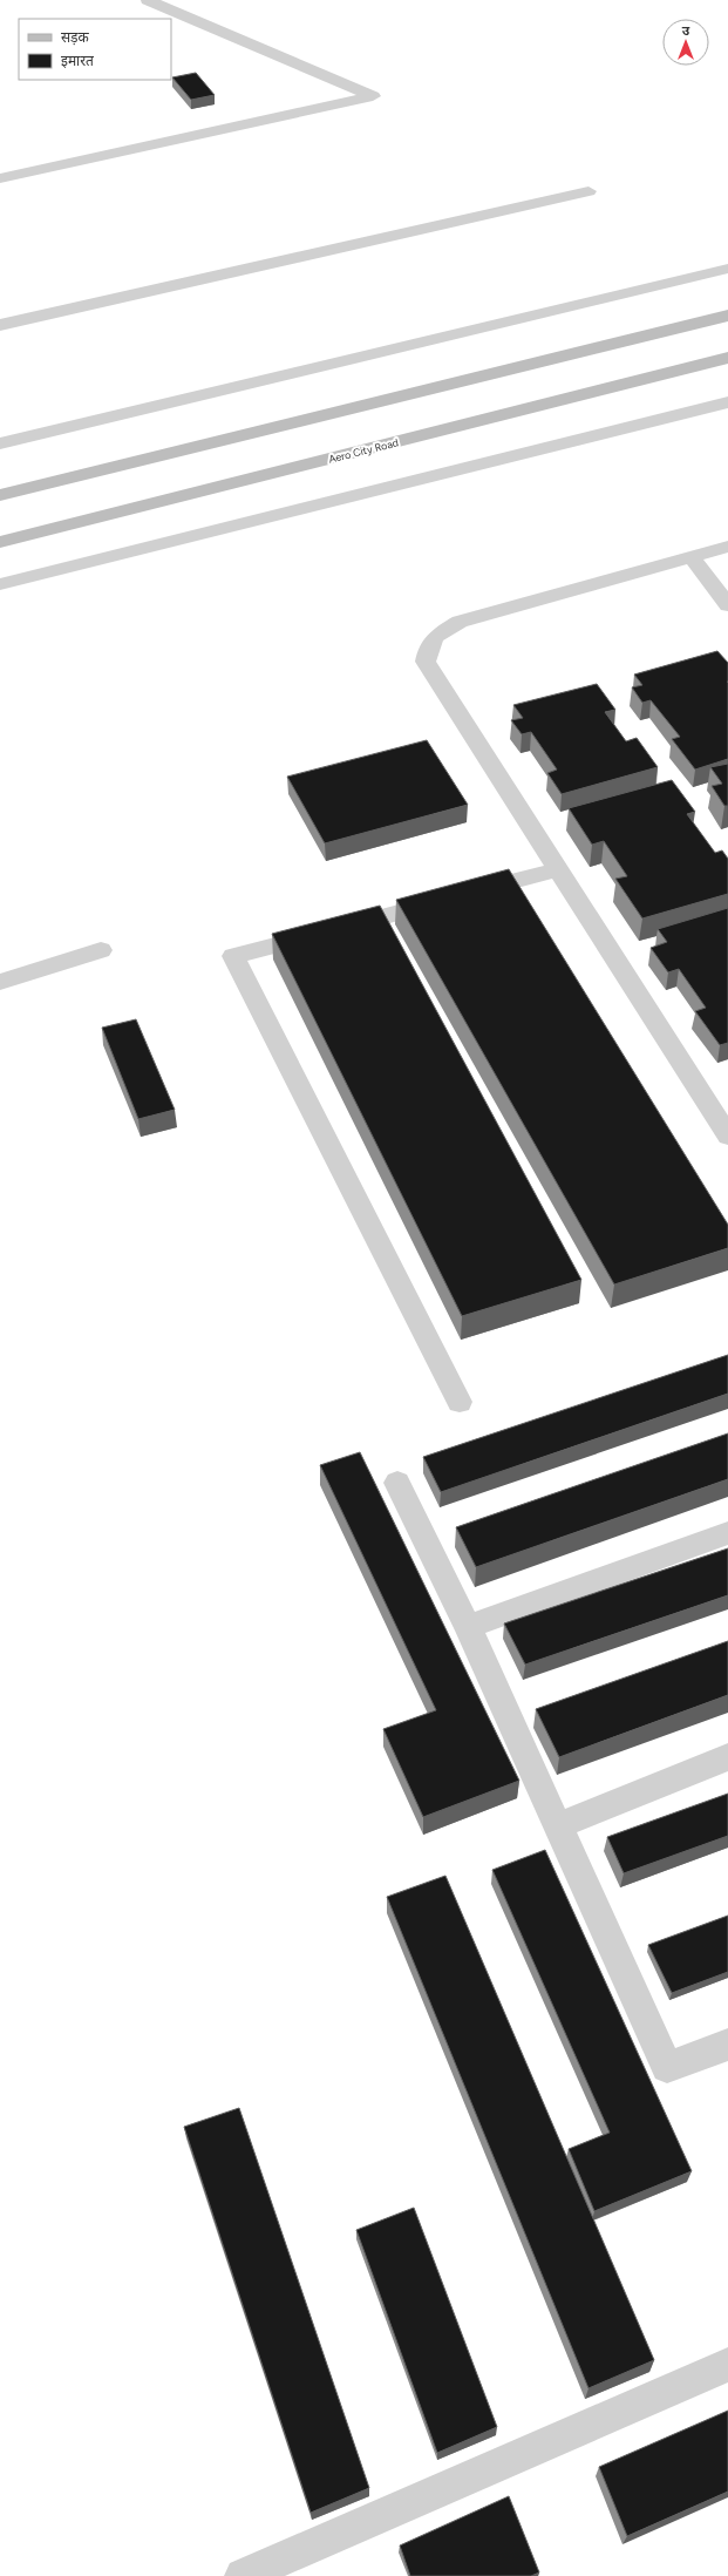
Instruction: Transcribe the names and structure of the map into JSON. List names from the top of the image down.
{
  "streets": {
    "street": ["Aero City Road"]
  },
  "legend": ["सड़क", "इमारत"],
  "north": "top"
}
